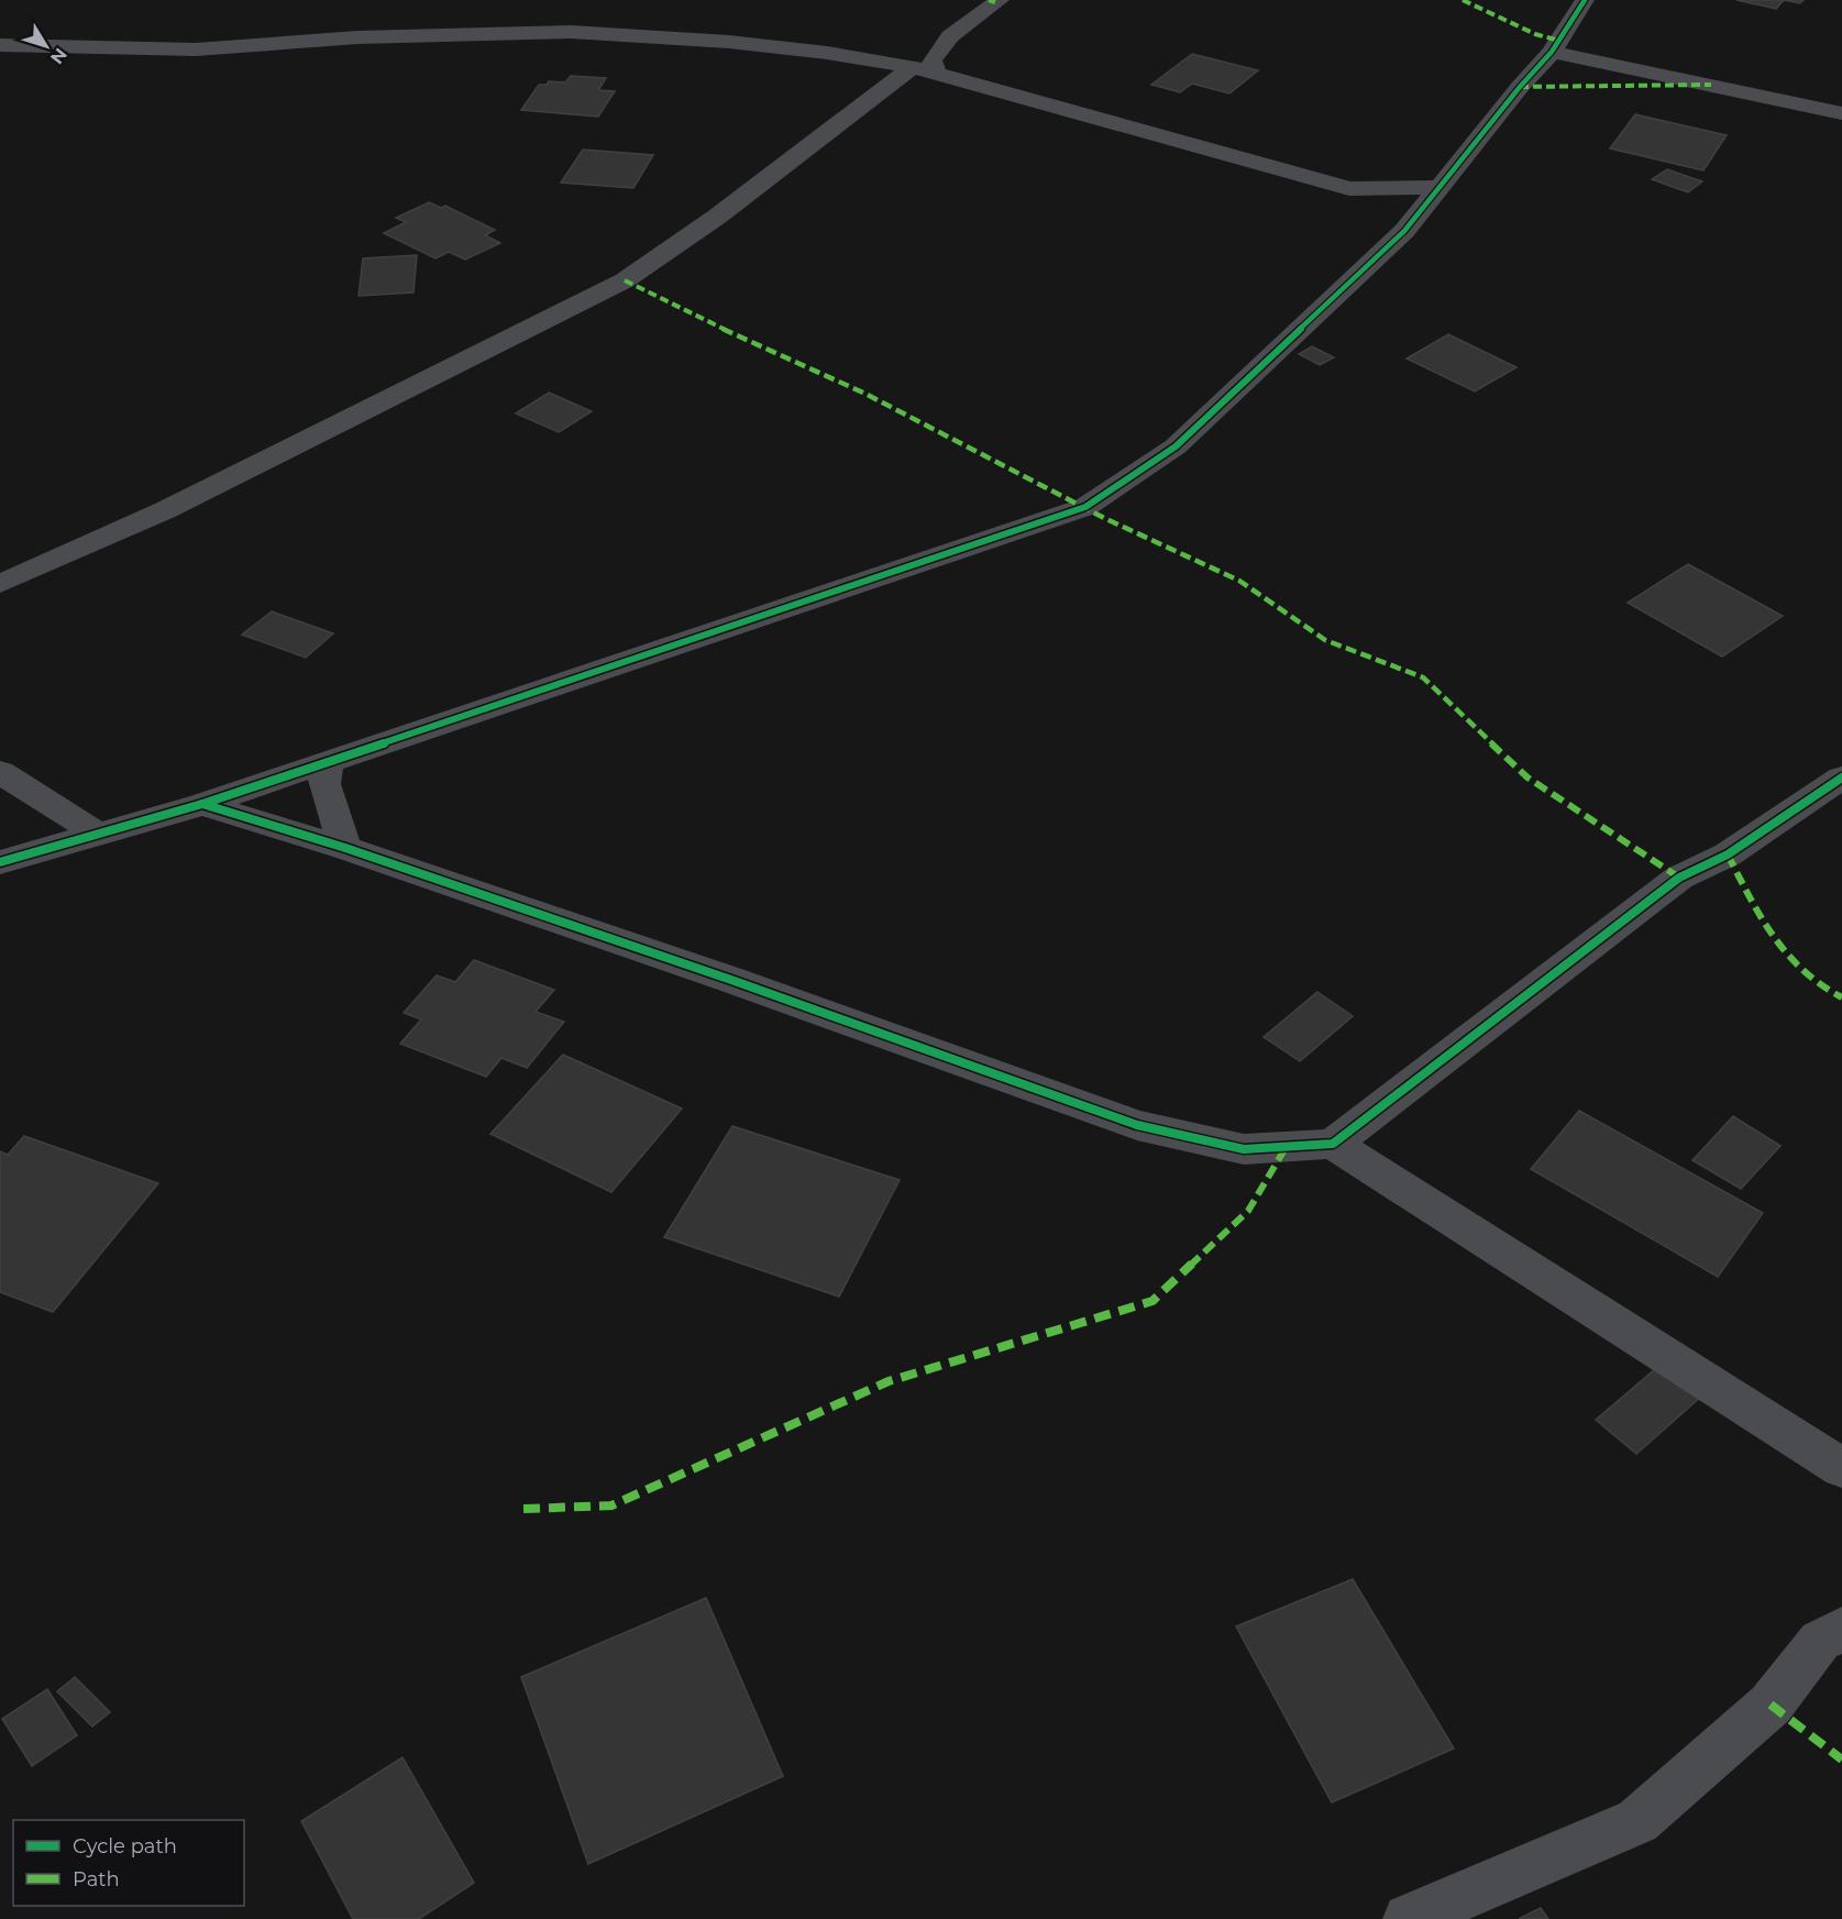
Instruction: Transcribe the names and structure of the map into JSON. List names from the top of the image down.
{
  "legend": ["Cycle path", "Path"],
  "north": "bottom right"
}
